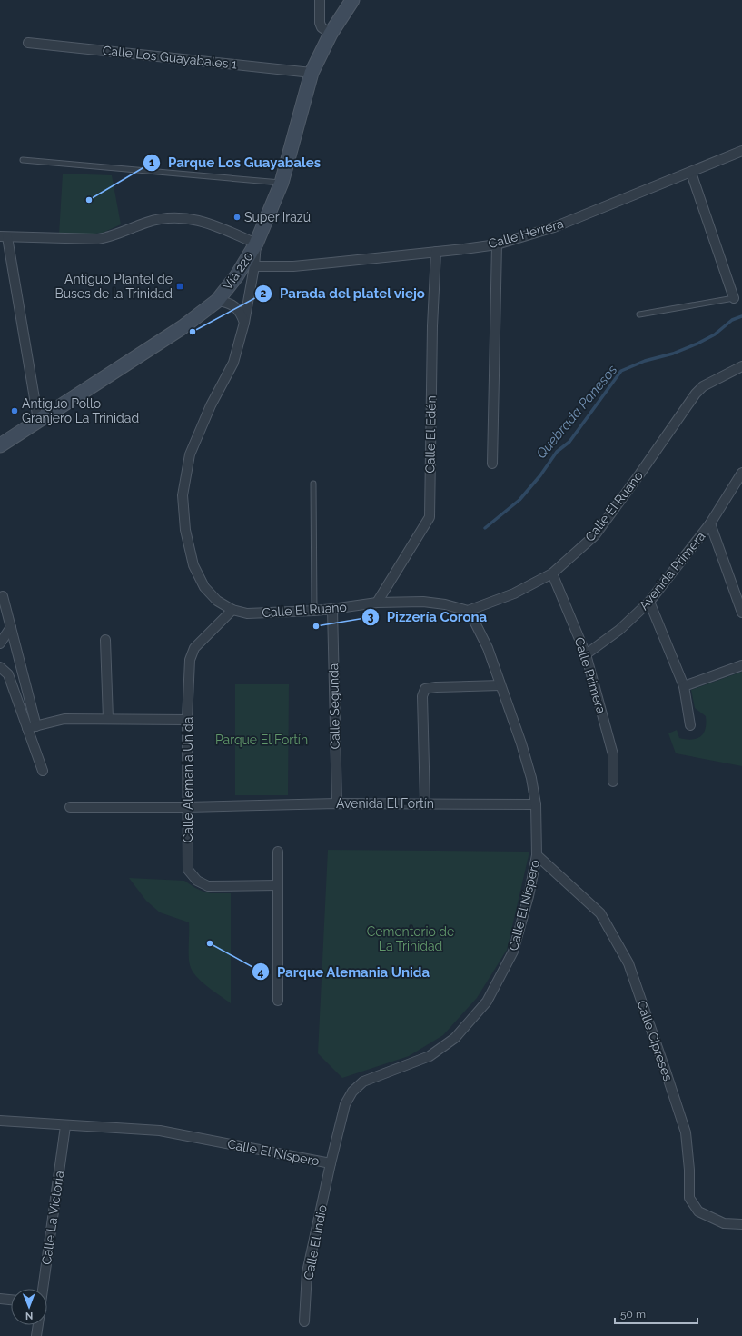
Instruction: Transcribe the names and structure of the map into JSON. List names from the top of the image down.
{
  "streets": {
    "main road": ["Vía 220"],
    "street": [
      "Calle Los Guayabales 1",
      "Calle Herrera",
      "Calle El Edén",
      "Calle El Ruano",
      "Avenida Primera",
      "Calle Primera",
      "Calle Segunda",
      "Calle Alemania Unida",
      "Avenida El Fortín",
      "Calle El Níspero",
      "Calle Cipreses",
      "Calle La Victoria",
      "Calle El Indio"
    ]
  },
  "crossings": [
    ["Calle Los Guayabales 1", "Vía 220"],
    ["Calle Herrera", "Calle El Edén"],
    ["Calle Herrera", "Calle El Ruano"],
    ["Vía 220", "Calle El Ruano"],
    ["Calle El Edén", "Calle El Ruano"],
    ["Calle El Ruano", "Calle Primera"],
    ["Calle El Ruano", "Calle Segunda"],
    ["Calle El Ruano", "Calle Alemania Unida"],
    ["Calle El Ruano", "Calle El Níspero"],
    ["Avenida Primera", "Calle Primera"],
    ["Calle Segunda", "Avenida El Fortín"],
    ["Calle Alemania Unida", "Avenida El Fortín"],
    ["Avenida El Fortín", "Calle El Níspero"],
    ["Calle El Níspero", "Calle Cipreses"],
    ["Calle El Níspero", "Calle La Victoria"],
    ["Calle El Níspero", "Calle El Indio"]
  ],
  "water": ["Quebrada Panesos"],
  "parks": ["Parque El Fortín", "Cementerio de La Trinidad"],
  "places": {
    "other": [
      "Parque Los Guayabales",
      "Super Irazú",
      "Parada del platel viejo",
      "Antiguo Pollo Granjero La Trinidad",
      "Pizzería Corona",
      "Parque Alemania Unida"
    ],
    "transit": ["Antiguo Plantel de Buses de la Trinidad"]
  },
  "scale_bar": "50 m",
  "north": "bottom"
}
